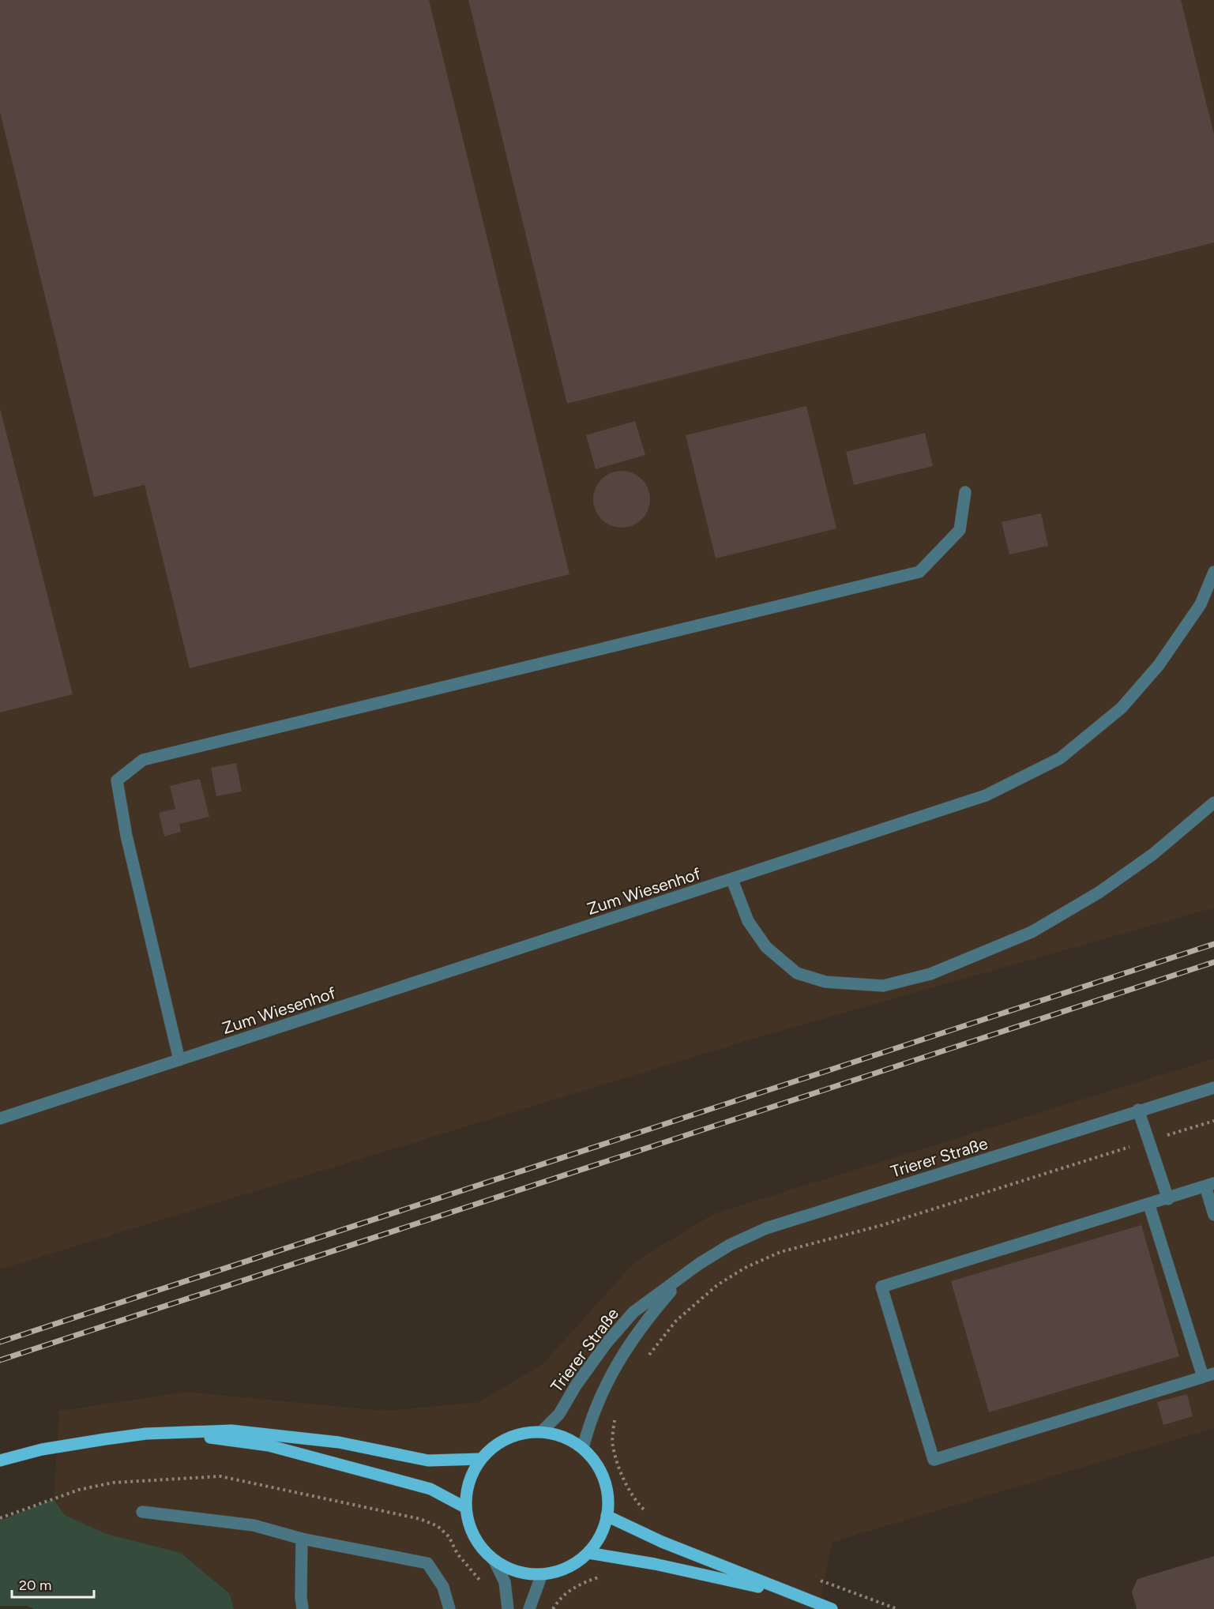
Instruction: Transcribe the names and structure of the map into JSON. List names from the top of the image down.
{
  "streets": {
    "street": ["Zum Wiesenhof", "Trierer Straße"]
  },
  "scale_bar": "20 m"
}
